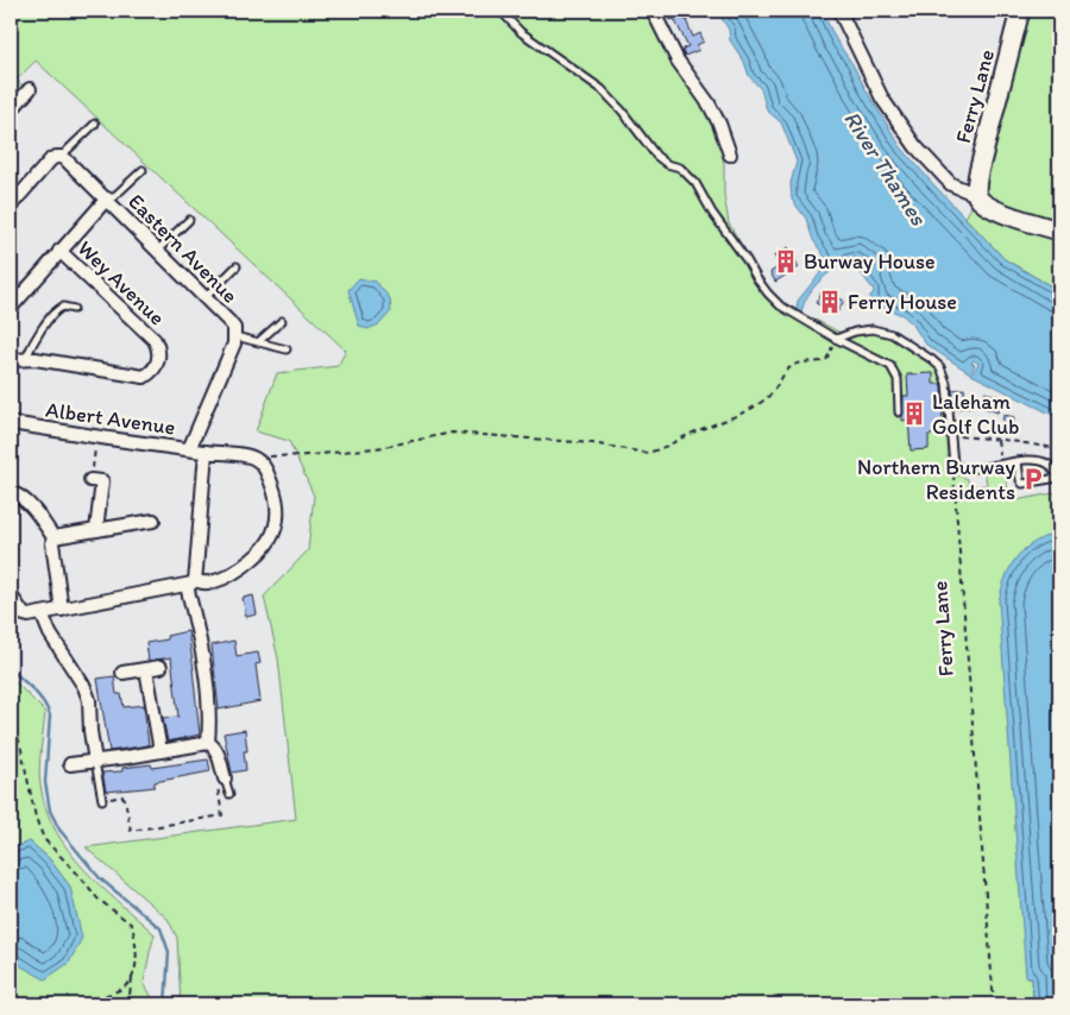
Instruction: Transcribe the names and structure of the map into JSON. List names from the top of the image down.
{
  "streets": {
    "street": [
      "Ferry Lane",
      "Eastern Avenue",
      "Wey Avenue",
      "Albert Avenue"
    ]
  },
  "crossings": [
    ["Eastern Avenue", "Albert Avenue"]
  ],
  "water": ["River Thames"],
  "places": {
    "building": ["Burway House", "Ferry House", "Laleham Golf Club"],
    "parking": ["Northern Burway Residents"]
  }
}
